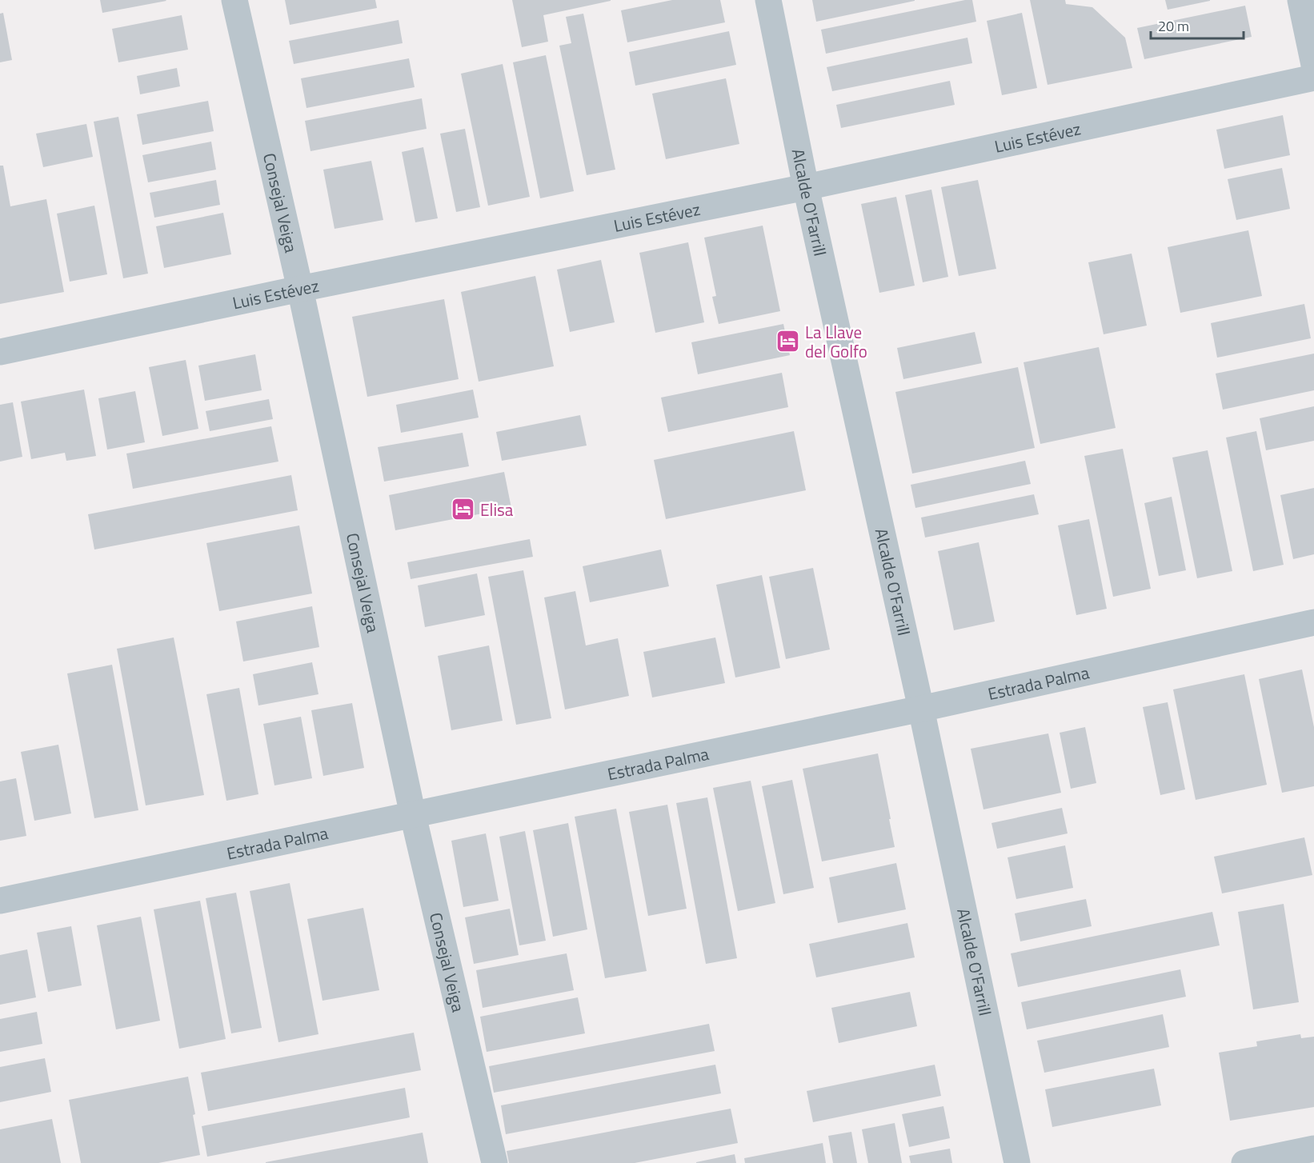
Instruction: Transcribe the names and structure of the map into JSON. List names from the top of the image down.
{
  "streets": {
    "street": [
      "Luis Estévez",
      "Alcalde O'Farrill",
      "Consejal Veiga",
      "Estrada Palma"
    ]
  },
  "crossings": [
    ["Luis Estévez", "Alcalde O'Farrill"],
    ["Luis Estévez", "Consejal Veiga"],
    ["Alcalde O'Farrill", "Estrada Palma"],
    ["Consejal Veiga", "Estrada Palma"]
  ],
  "places": {
    "hotel": ["La Llave del Golfo", "Elisa"]
  },
  "scale_bar": "20 m"
}
